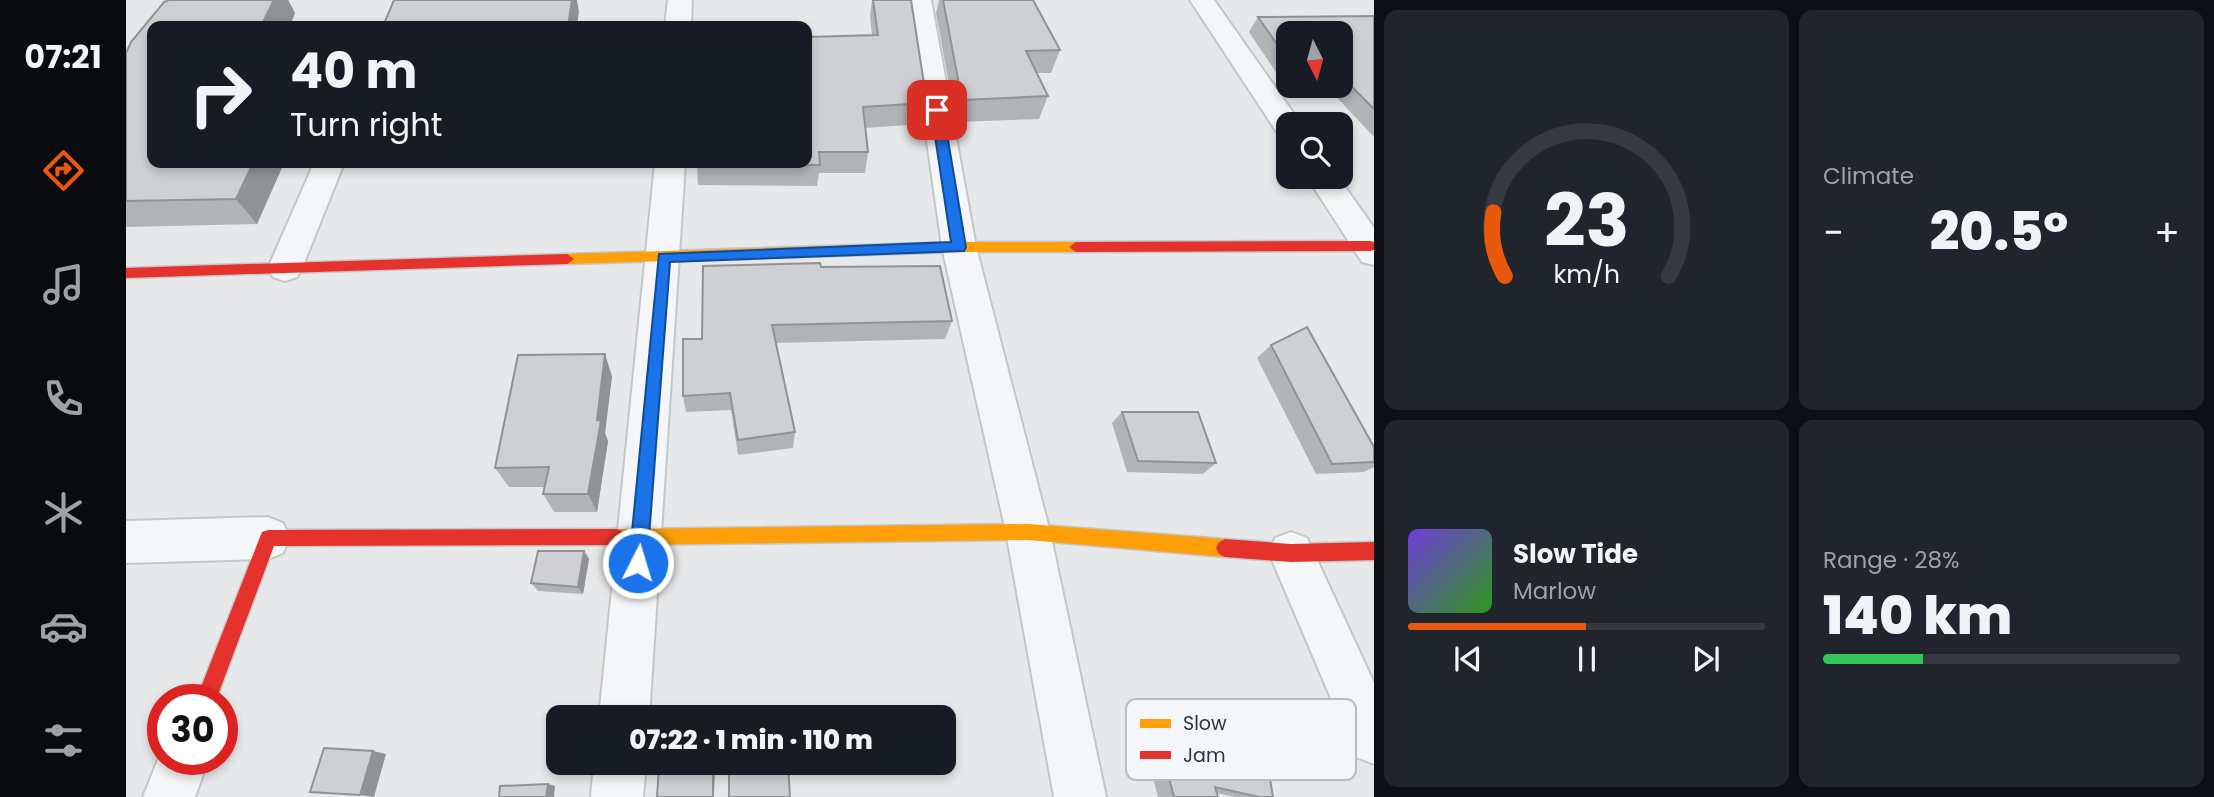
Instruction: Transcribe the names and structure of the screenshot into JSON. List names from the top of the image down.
{
  "legend": ["Slow", "Jam"],
  "north": "bottom",
  "page": {
    "tabs": "07:21",
    "tile": [
      "Climate",
      ["Range · 28%", "140 km"]
    ],
    "turn": ["40 m", "Turn right"],
    "heat": ["−", "20.5°", "+"],
    "song": ["Slow Tide", "Marlow"],
    "limit": "30",
    "trip": "07:22 · 1 min · 110 m",
    "gauge": ["23", "km/h"]
  }
}
